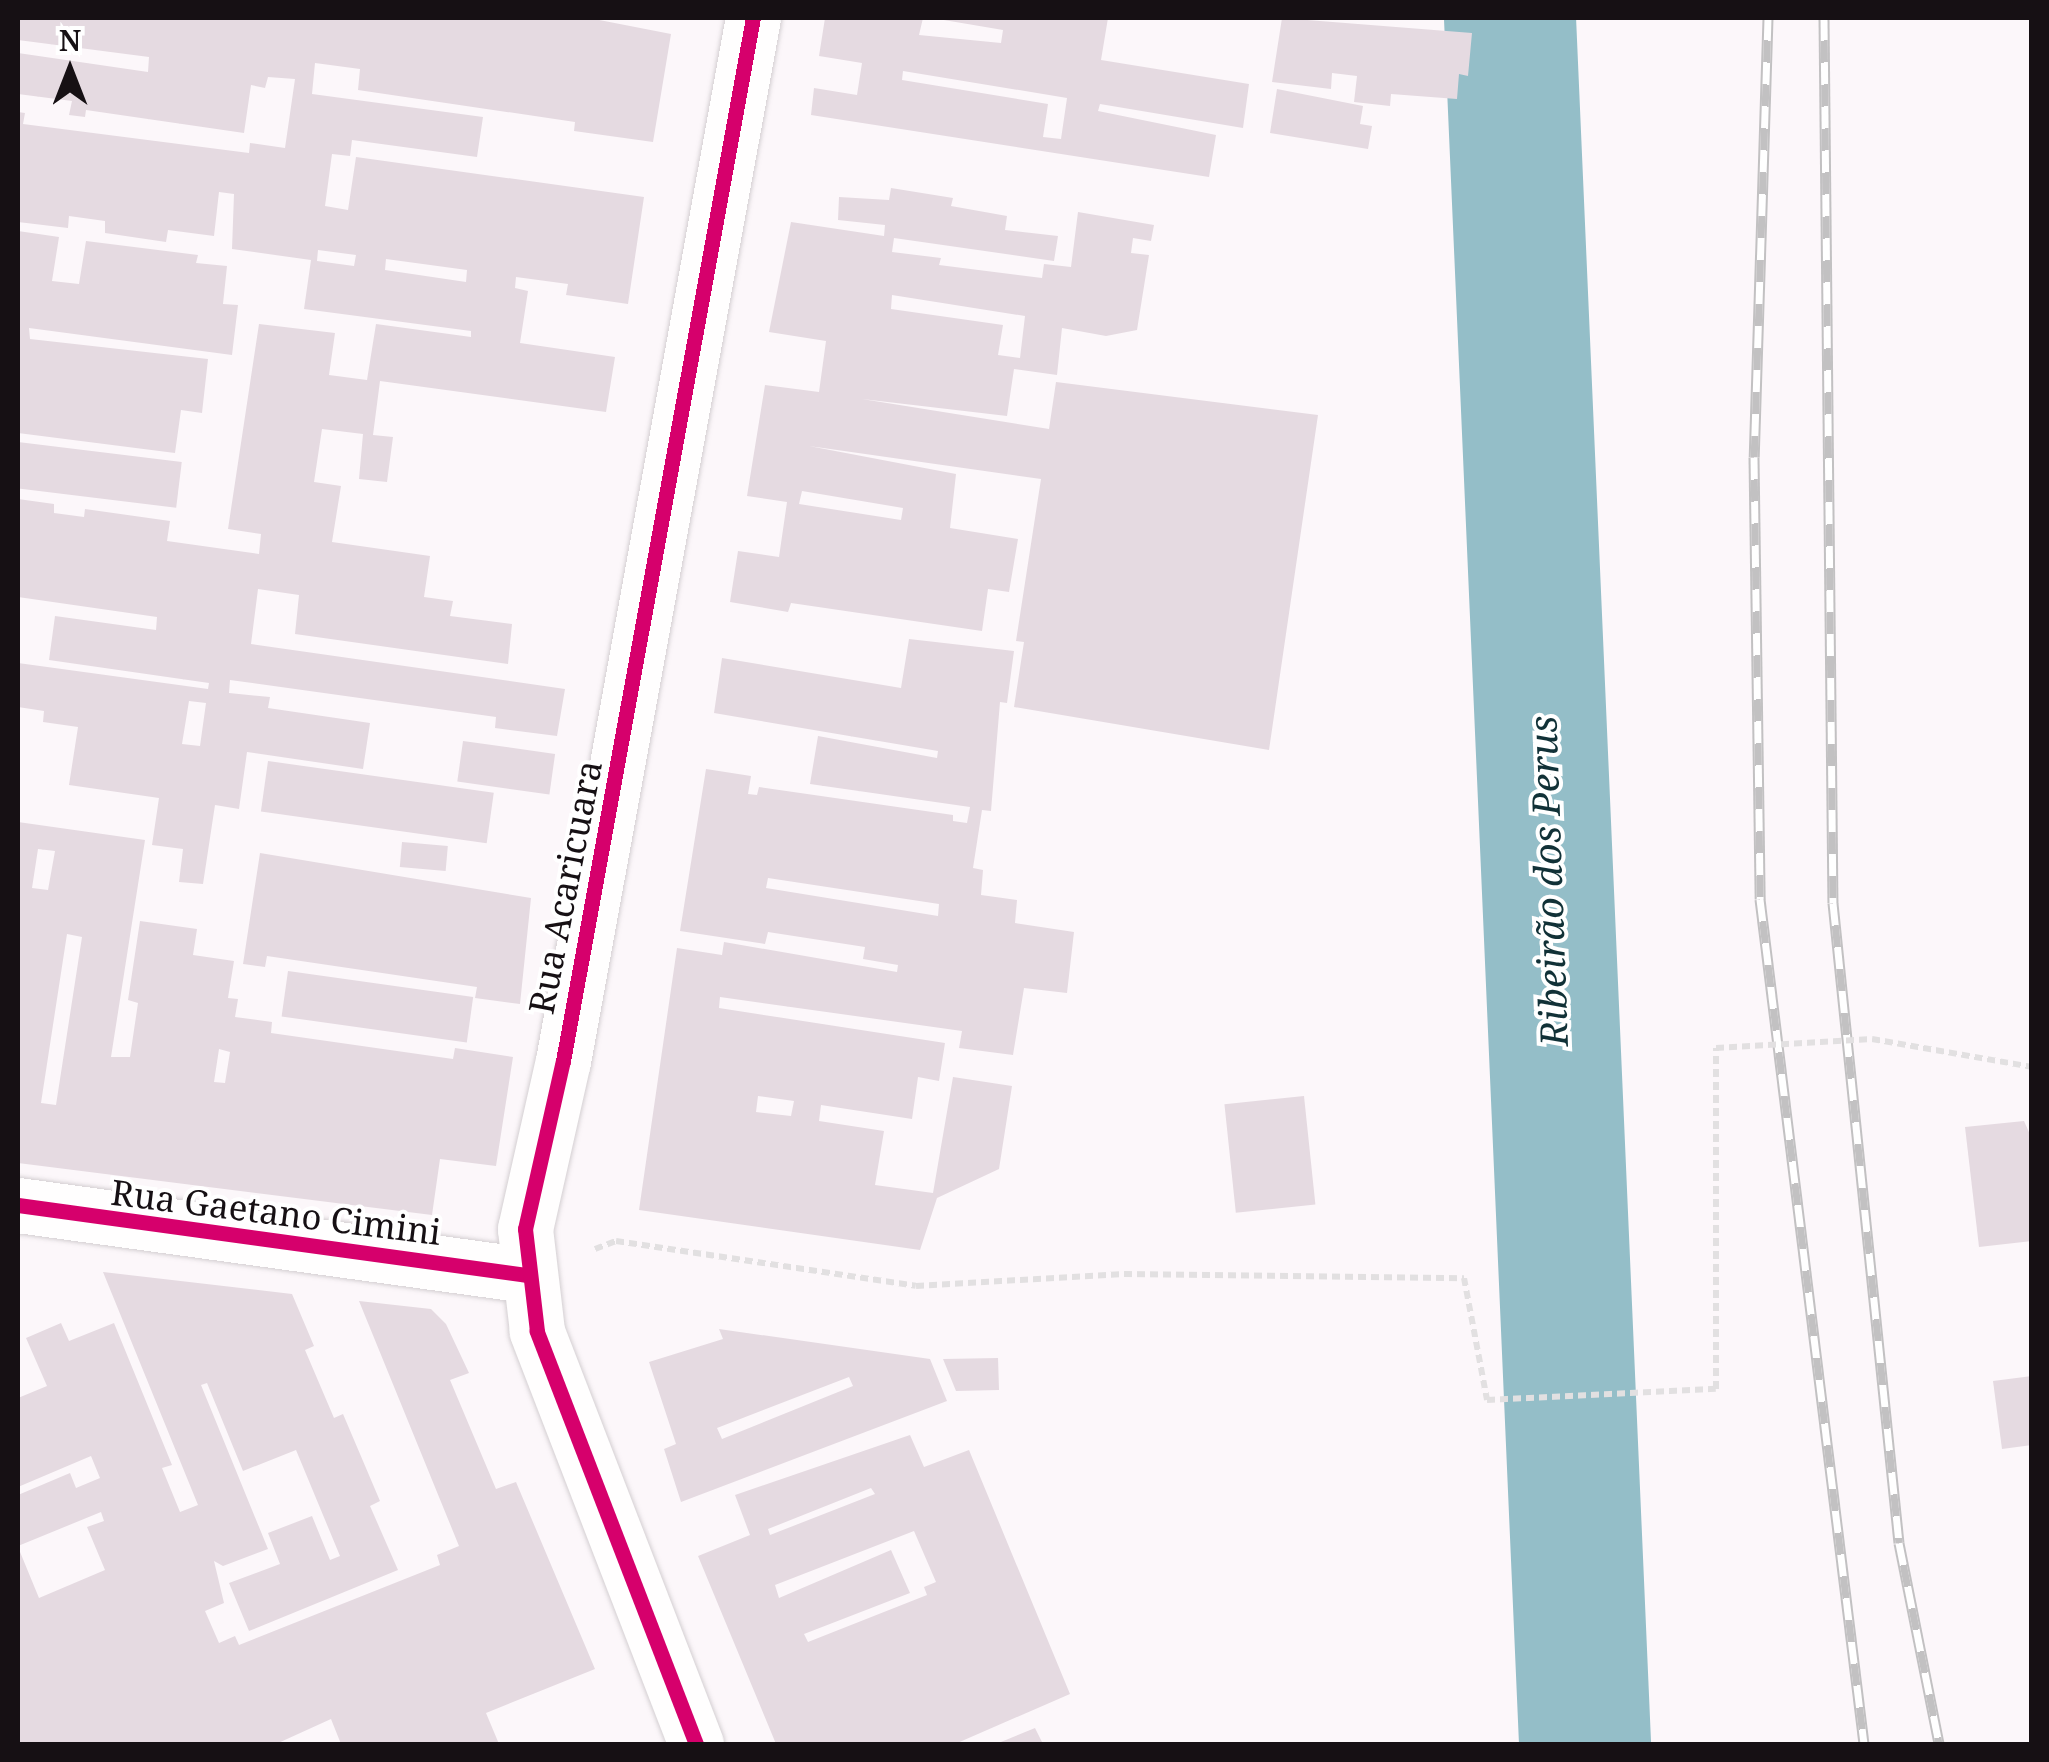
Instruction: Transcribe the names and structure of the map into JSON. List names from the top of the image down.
{
  "streets": {
    "street": ["Rua Acaricuara", "Rua Gaetano Cimini"]
  },
  "crossings": [
    ["Rua Acaricuara", "Rua Gaetano Cimini"]
  ],
  "water": ["Ribeirão dos Perus"],
  "north": "top"
}
